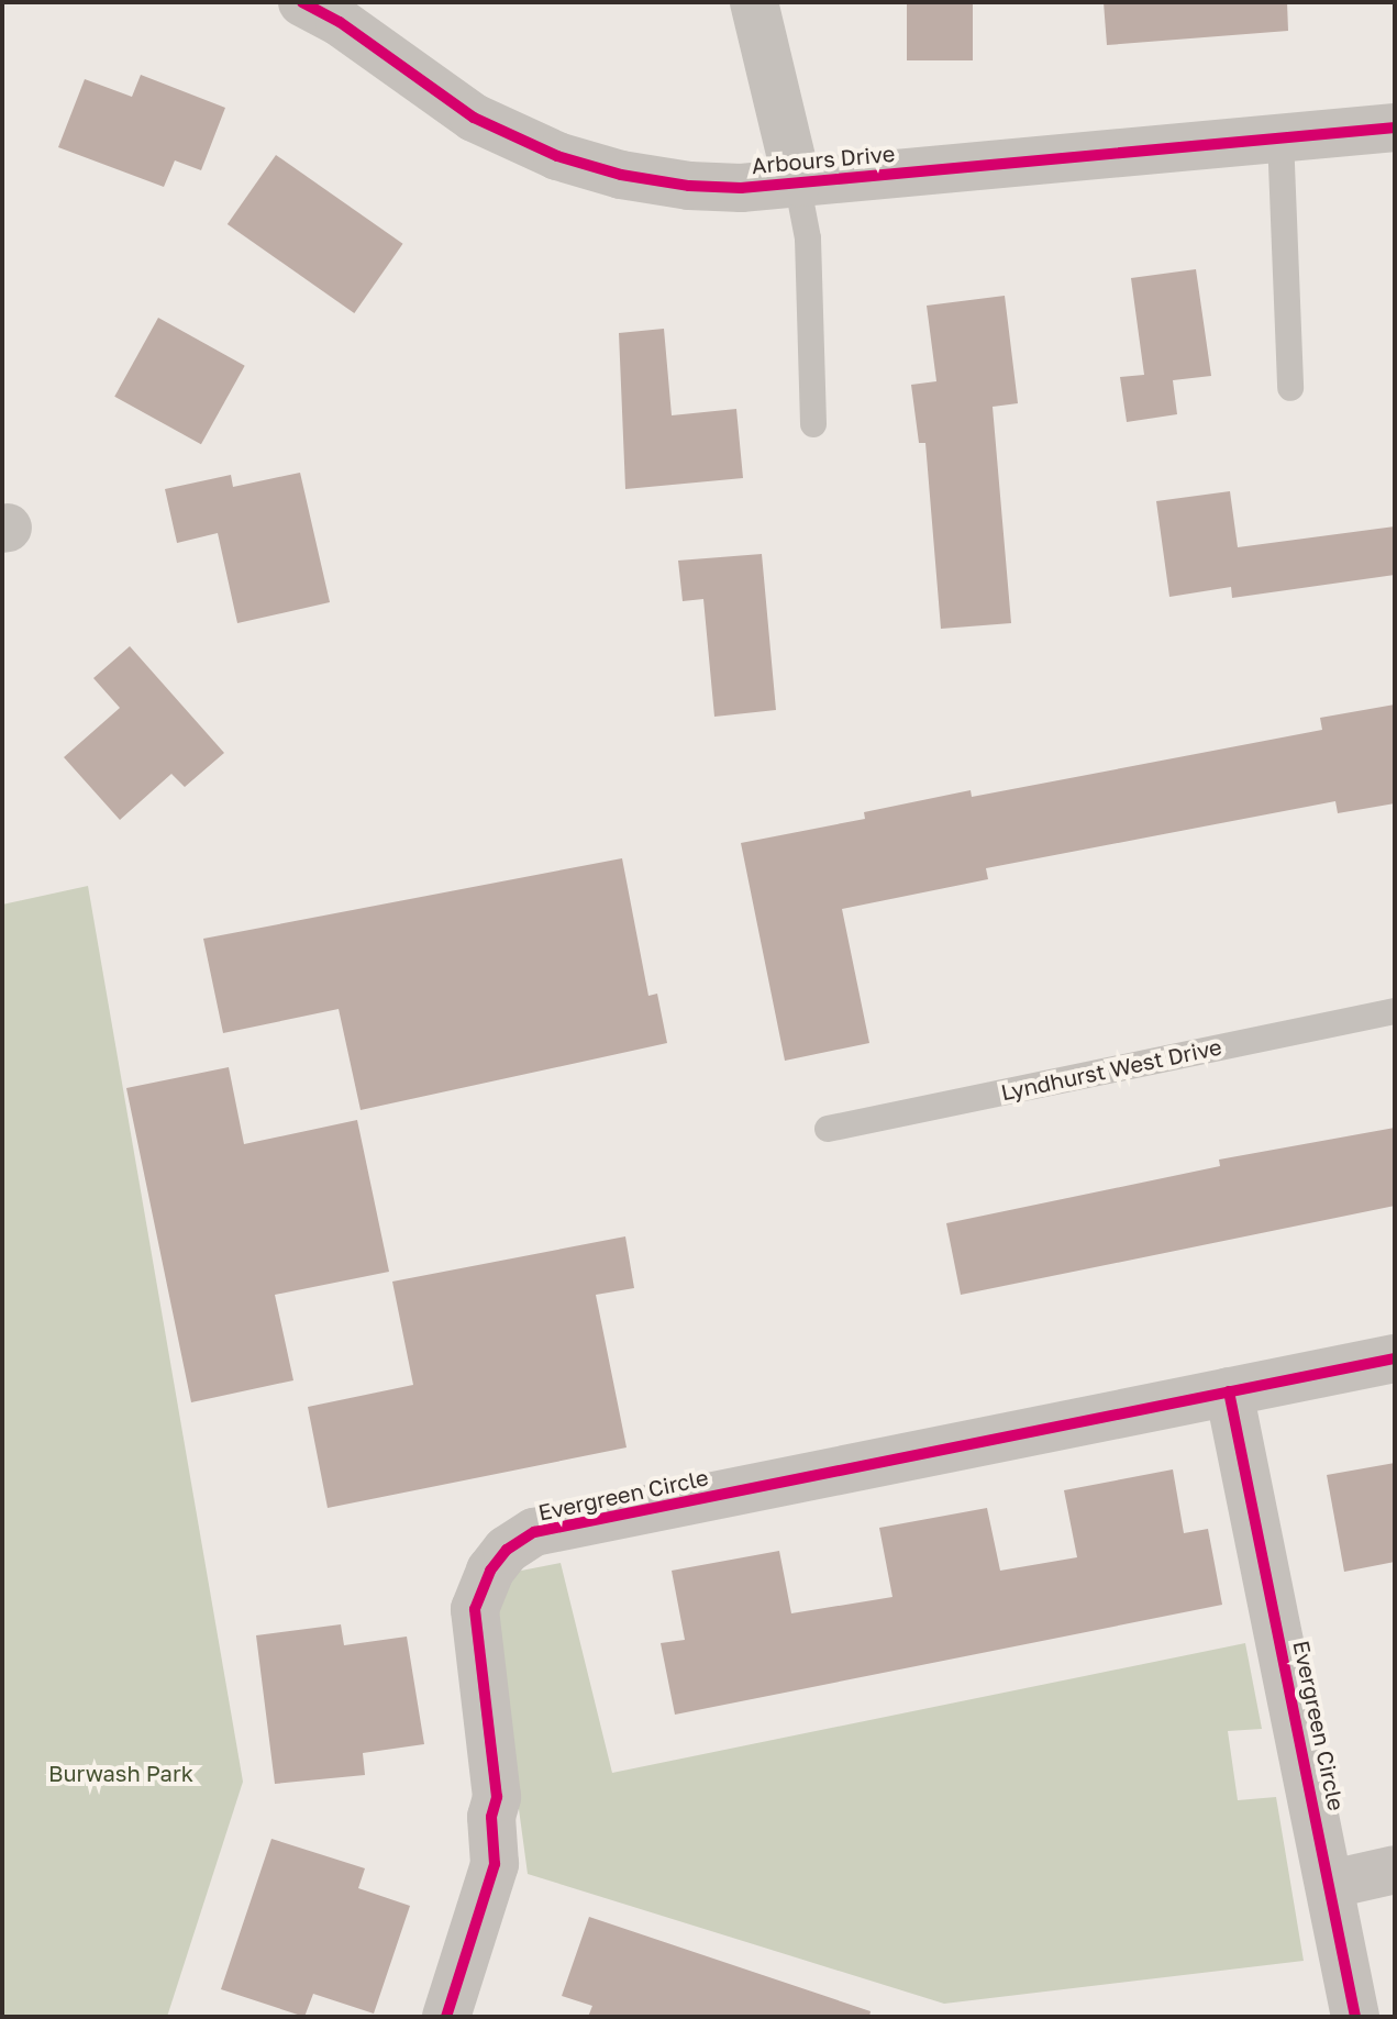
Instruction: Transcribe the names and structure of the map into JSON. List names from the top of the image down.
{
  "streets": {
    "street": ["Arbours Drive", "Evergreen Circle"],
    "lane": ["Lyndhurst West Drive"]
  },
  "parks": ["Burwash Park"]
}
